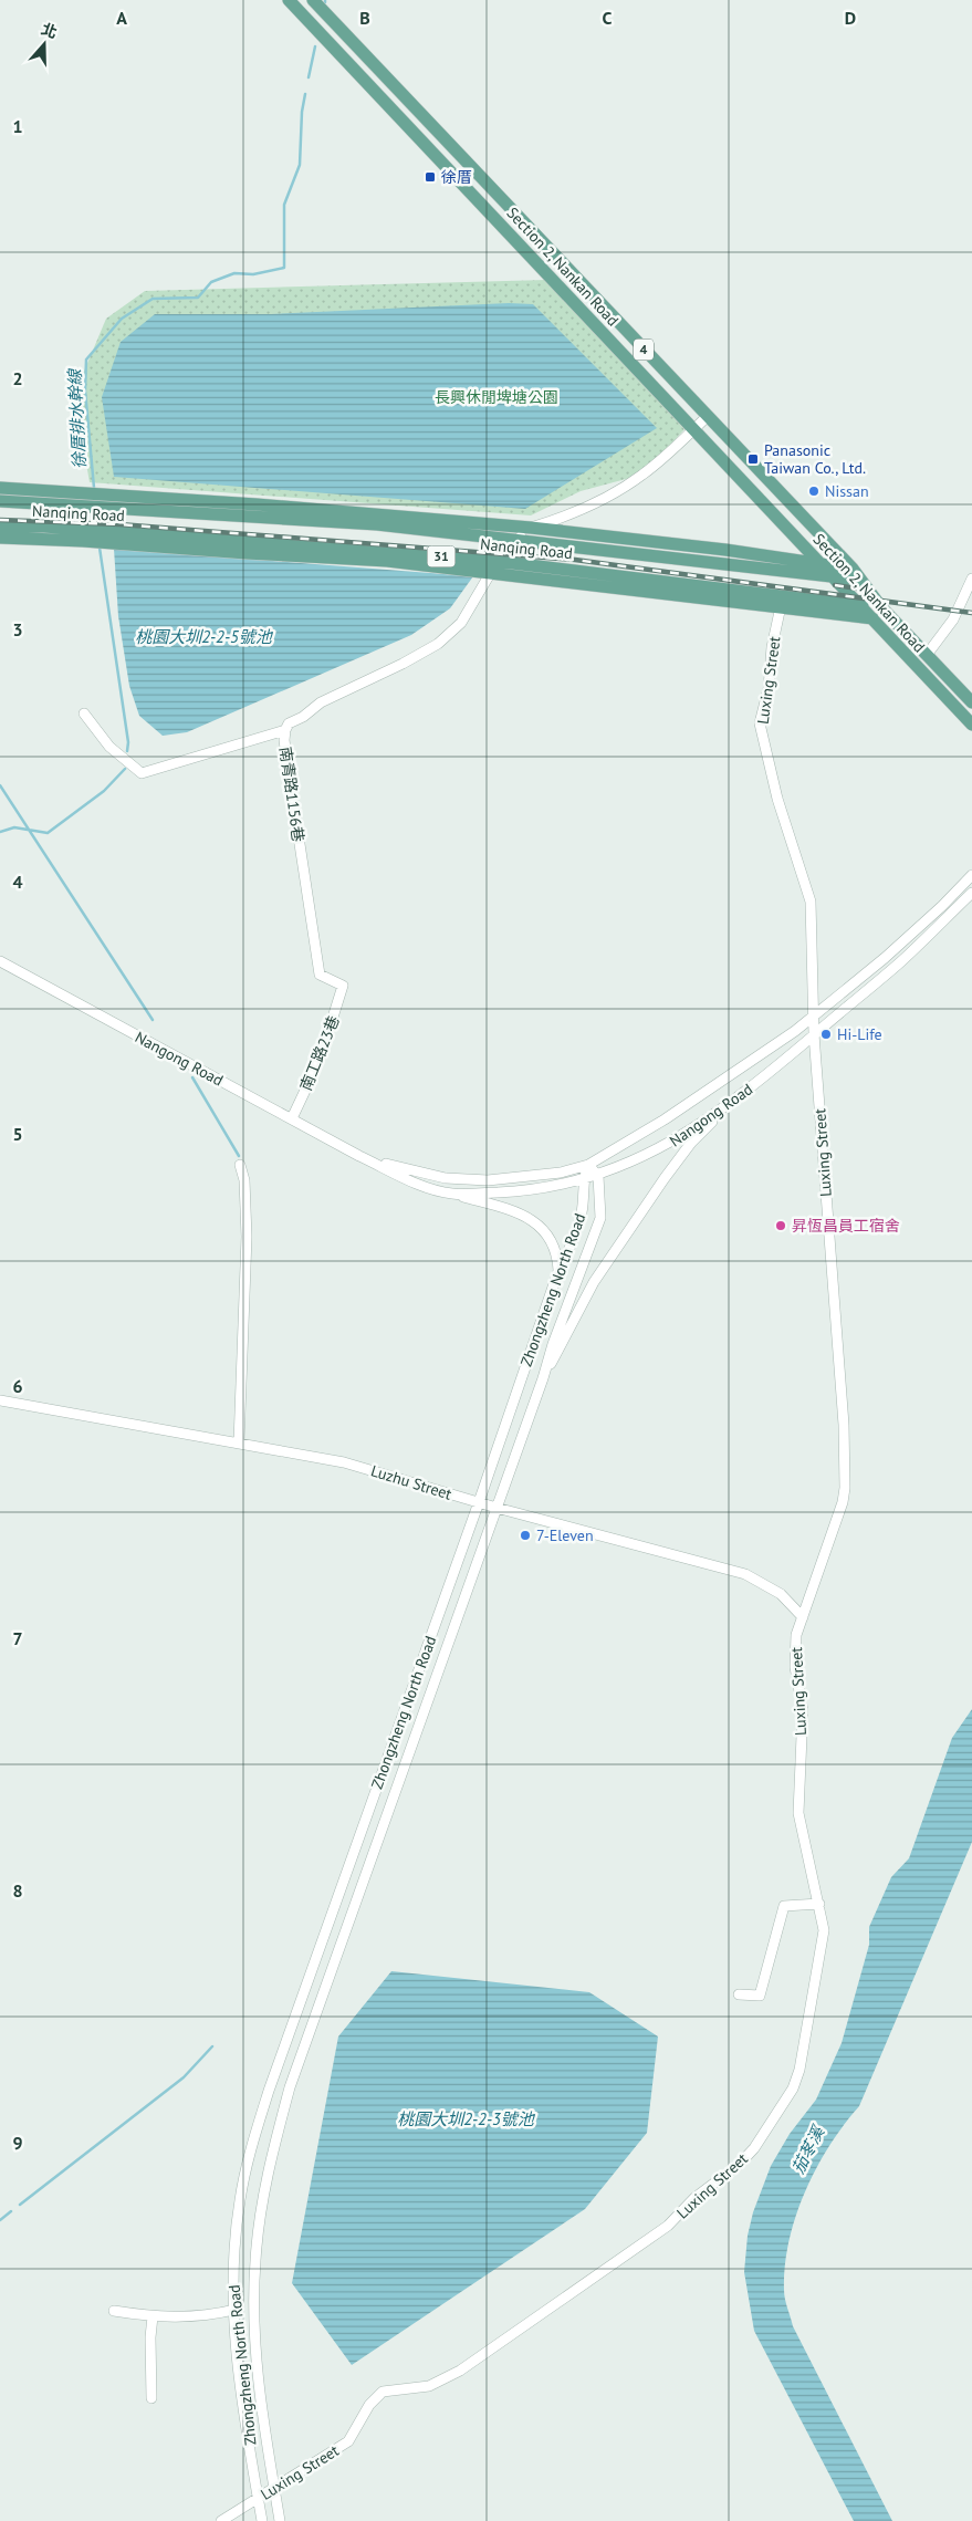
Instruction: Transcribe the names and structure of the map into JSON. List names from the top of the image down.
{
  "streets": {
    "main road": [
      "Section 2, Nankan Road",
      "4",
      "Nanqing Road",
      "31"
    ],
    "street": [
      "Luxing Street",
      "南青路1156巷",
      "南工路23巷",
      "Nangong Road",
      "Zhongzheng North Road",
      "Luzhu Street"
    ]
  },
  "crossings": [
    ["Section 2, Nankan Road", "Nanqing Road"],
    ["Section 2, Nankan Road", "31"],
    ["Nanqing Road", "31"],
    ["Nanqing Road", "南青路1156巷"],
    ["31", "Luxing Street"],
    ["31", "南青路1156巷"],
    ["Luxing Street", "Nangong Road"],
    ["Luxing Street", "Zhongzheng North Road"],
    ["Luxing Street", "Luzhu Street"],
    ["南青路1156巷", "南工路23巷"],
    ["南工路23巷", "Nangong Road"],
    ["Nangong Road", "Zhongzheng North Road"],
    ["Zhongzheng North Road", "Luzhu Street"]
  ],
  "water": [
    "徐厝排水幹線",
    "桃園大圳2-2-5號池",
    "桃園大圳2-2-3號池",
    "茄苳溪"
  ],
  "parks": ["長興休閒埤塘公園"],
  "places": {
    "transit": ["徐厝", "Panasonic Taiwan Co., Ltd."],
    "other": [
      "Nissan",
      "Hi-Life",
      "昇恆昌員工宿舍",
      "7-Eleven"
    ]
  },
  "north": "top",
  "grid": {
    "columns": [
      "A",
      "B",
      "C",
      "D"
    ],
    "rows": [
      "1",
      "2",
      "3",
      "4",
      "5",
      "6",
      "7",
      "8",
      "9"
    ]
  }
}
